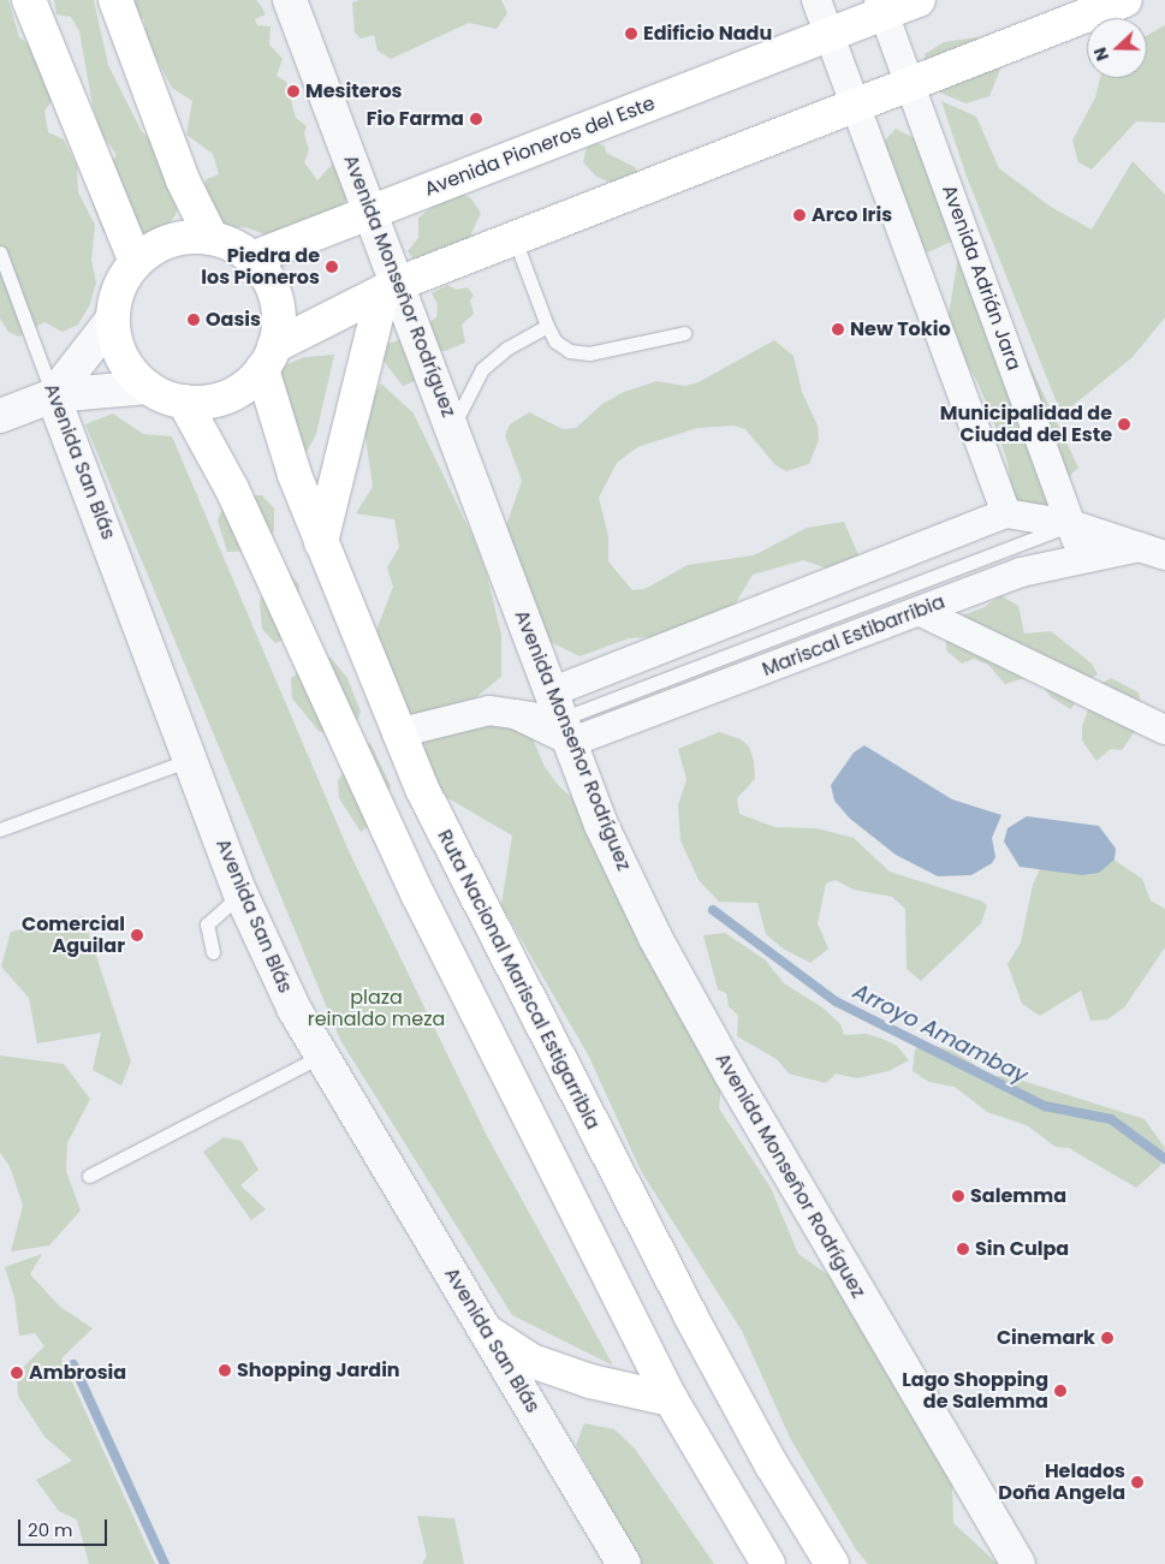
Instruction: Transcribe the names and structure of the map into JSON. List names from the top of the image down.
{
  "streets": {
    "main road": ["Avenida Pioneros del Este", "Ruta Nacional Mariscal Estigarribia"],
    "street": [
      "Avenida Adrián Jara",
      "Avenida Monseñor Rodríguez",
      "Avenida San Blás",
      "Mariscal Estibarribia"
    ]
  },
  "crossings": [
    ["Avenida Pioneros del Este", "Avenida Adrián Jara"],
    ["Avenida Pioneros del Este", "Avenida Monseñor Rodríguez"],
    ["Avenida Pioneros del Este", "Ruta Nacional Mariscal Estigarribia"],
    ["Avenida Adrián Jara", "Mariscal Estibarribia"],
    ["Avenida Monseñor Rodríguez", "Mariscal Estibarribia"]
  ],
  "water": ["Arroyo Amambay"],
  "parks": ["plaza reinaldo meza"],
  "places": [
    "Edificio Nadu",
    "Mesiteros",
    "Fio Farma",
    "Arco Iris",
    "Piedra de los Pioneros",
    "Oasis",
    "New Tokio",
    "Municipalidad de Ciudad del Este",
    "Comercial Aguilar",
    "Salemma",
    "Sin Culpa",
    "Cinemark",
    "Shopping Jardin",
    "Ambrosia",
    "Lago Shopping de Salemma",
    "Helados Doña Angela"
  ],
  "scale_bar": "20 m",
  "north": "left"
}
